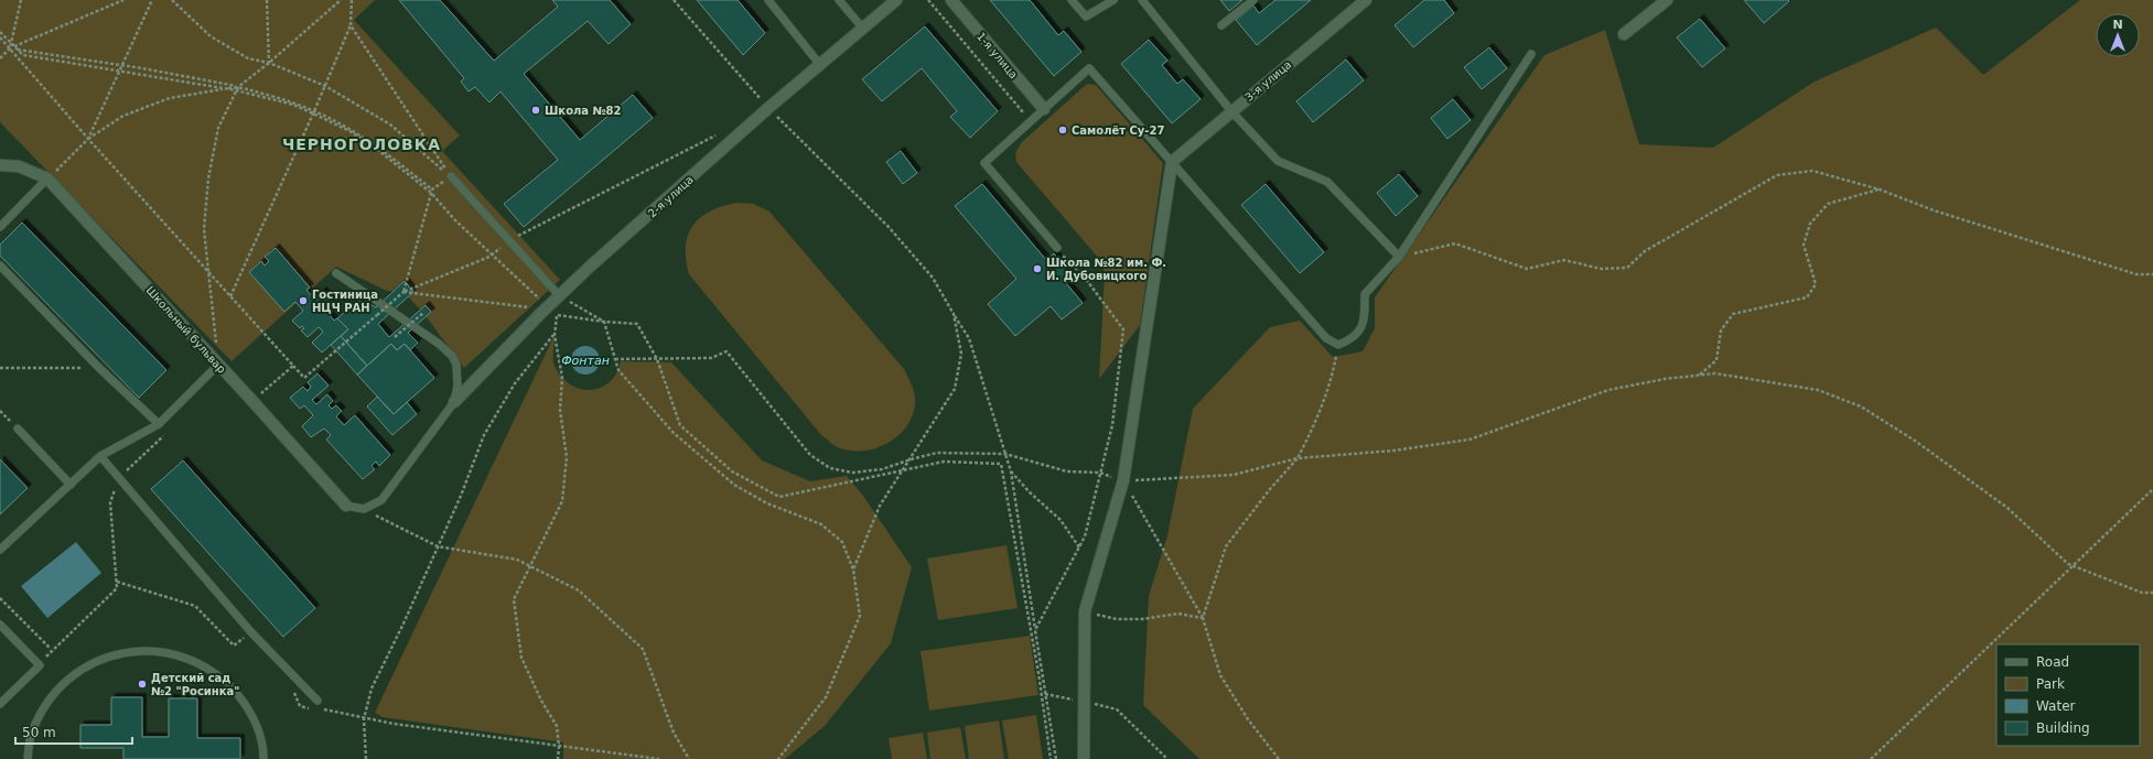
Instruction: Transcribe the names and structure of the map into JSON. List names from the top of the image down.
{
  "streets": {
    "street": [
      "1-я улица",
      "3-я улица",
      "2-я улица",
      "Школьный бульвар"
    ]
  },
  "districts": ["ЧЕРНОГОЛОВКА"],
  "water": ["Фонтан"],
  "places": [
    "Школа №82",
    "Самолёт Су-27",
    "Школа №82 им. Ф. И. Дубовицкого",
    "Гостиница НЦЧ РАН",
    "Детский сад №2 \"Росинка\""
  ],
  "legend": [
    "Road",
    "Park",
    "Water",
    "Building"
  ],
  "scale_bar": "50 m",
  "north": "top"
}
